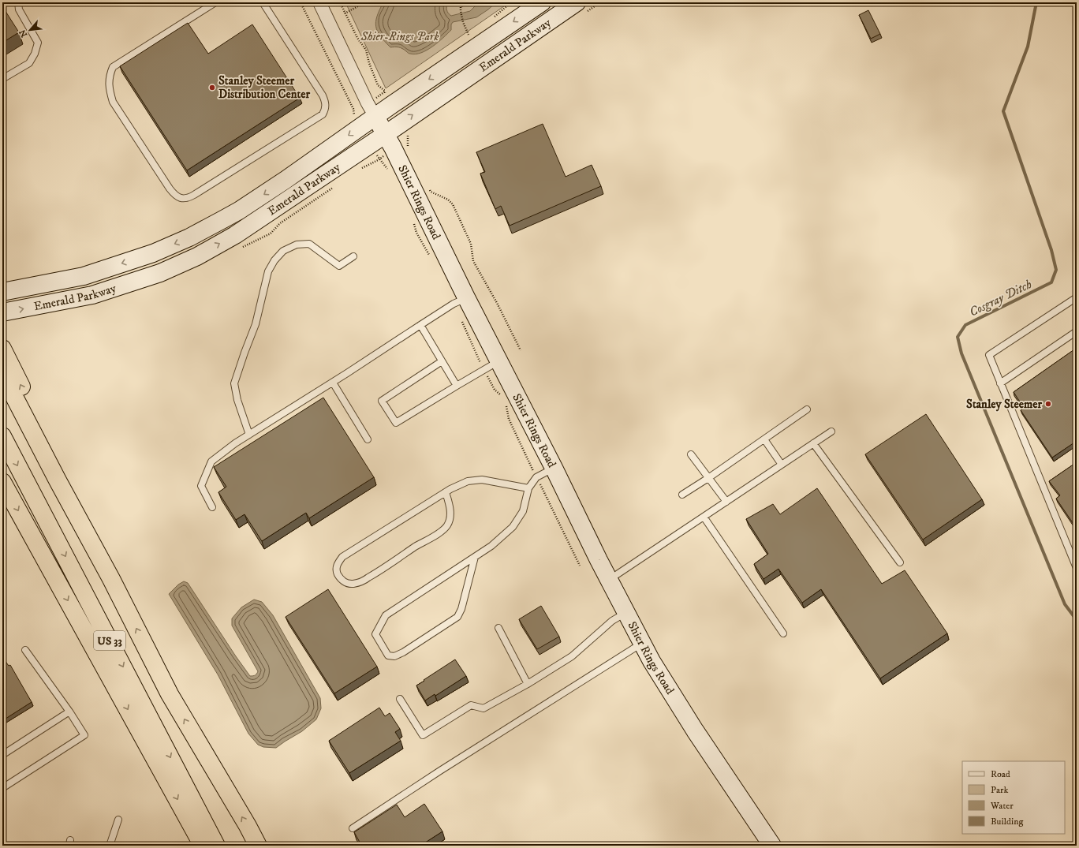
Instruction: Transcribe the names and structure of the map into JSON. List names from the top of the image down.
{
  "streets": {
    "highway": ["US 33"],
    "main road": ["Emerald Parkway", "Shier Rings Road"]
  },
  "crossings": [
    ["Emerald Parkway", "Shier Rings Road"]
  ],
  "water": ["Cosgray Ditch"],
  "parks": ["Shier-Rings Park"],
  "places": ["Stanley Steemer Distribution Center", "Stanley Steemer"],
  "legend": [
    "Road",
    "Park",
    "Water",
    "Building"
  ],
  "north": "bottom left"
}
